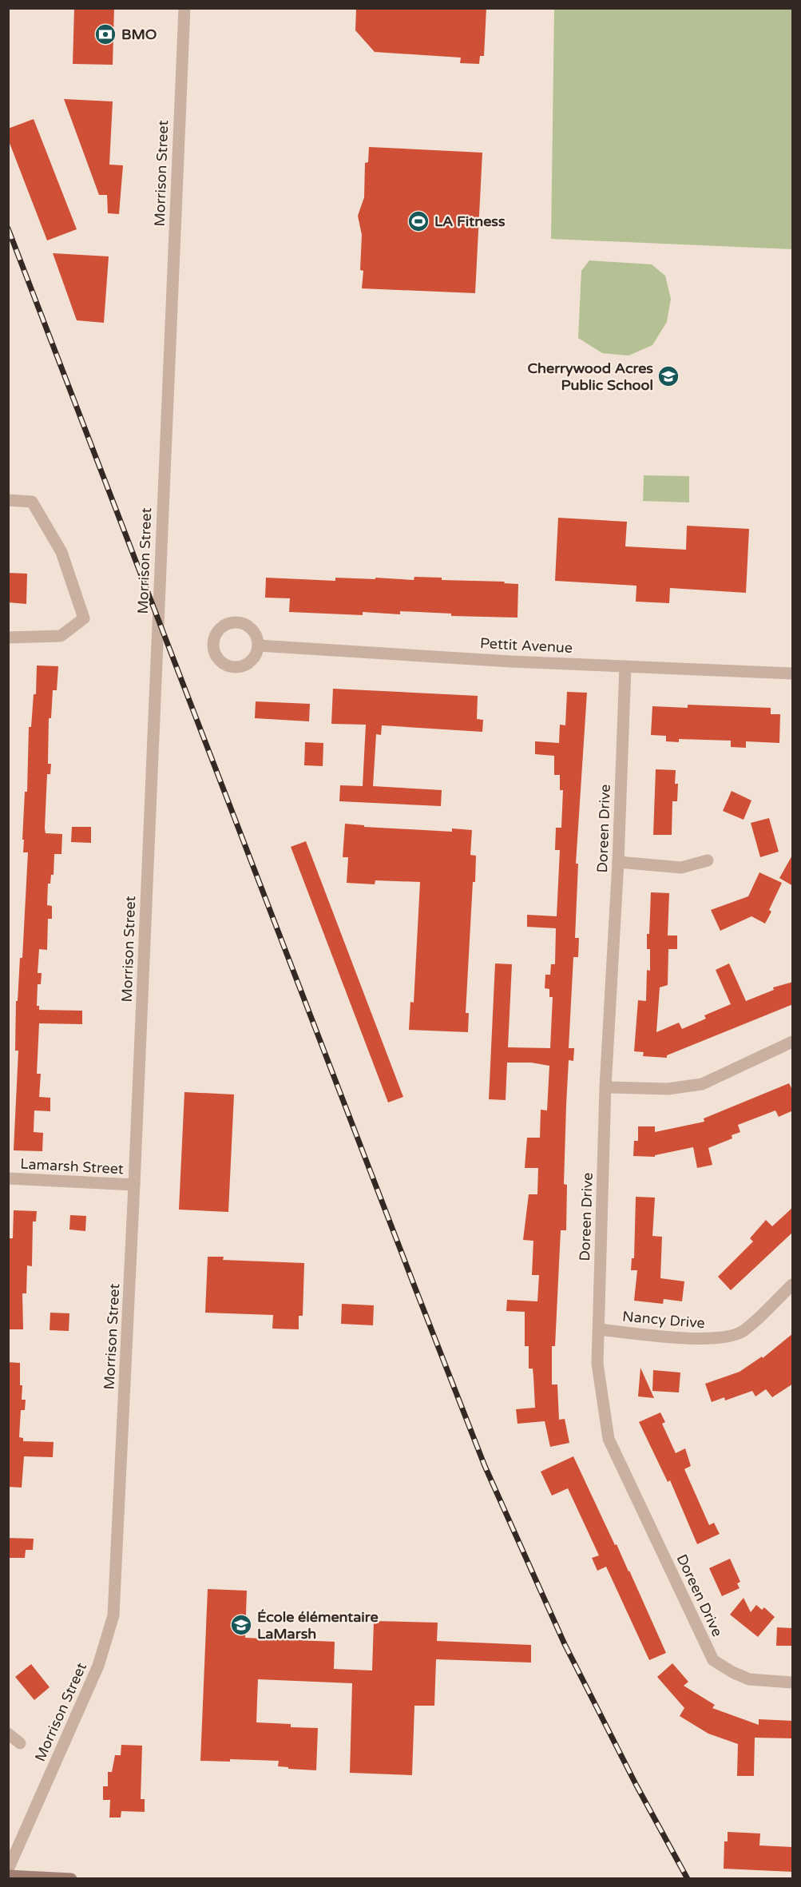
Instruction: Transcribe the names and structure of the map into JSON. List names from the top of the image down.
{
  "streets": {
    "street": [
      "Morrison Street",
      "Pettit Avenue",
      "Doreen Drive",
      "Lamarsh Street",
      "Nancy Drive"
    ]
  },
  "crossings": [
    ["Morrison Street", "Lamarsh Street"],
    ["Pettit Avenue", "Doreen Drive"],
    ["Doreen Drive", "Nancy Drive"]
  ],
  "places": {
    "bank": ["BMO"],
    "sports": ["LA Fitness"],
    "school or university": ["Cherrywood Acres Public School", "École élémentaire LaMarsh"]
  }
}
